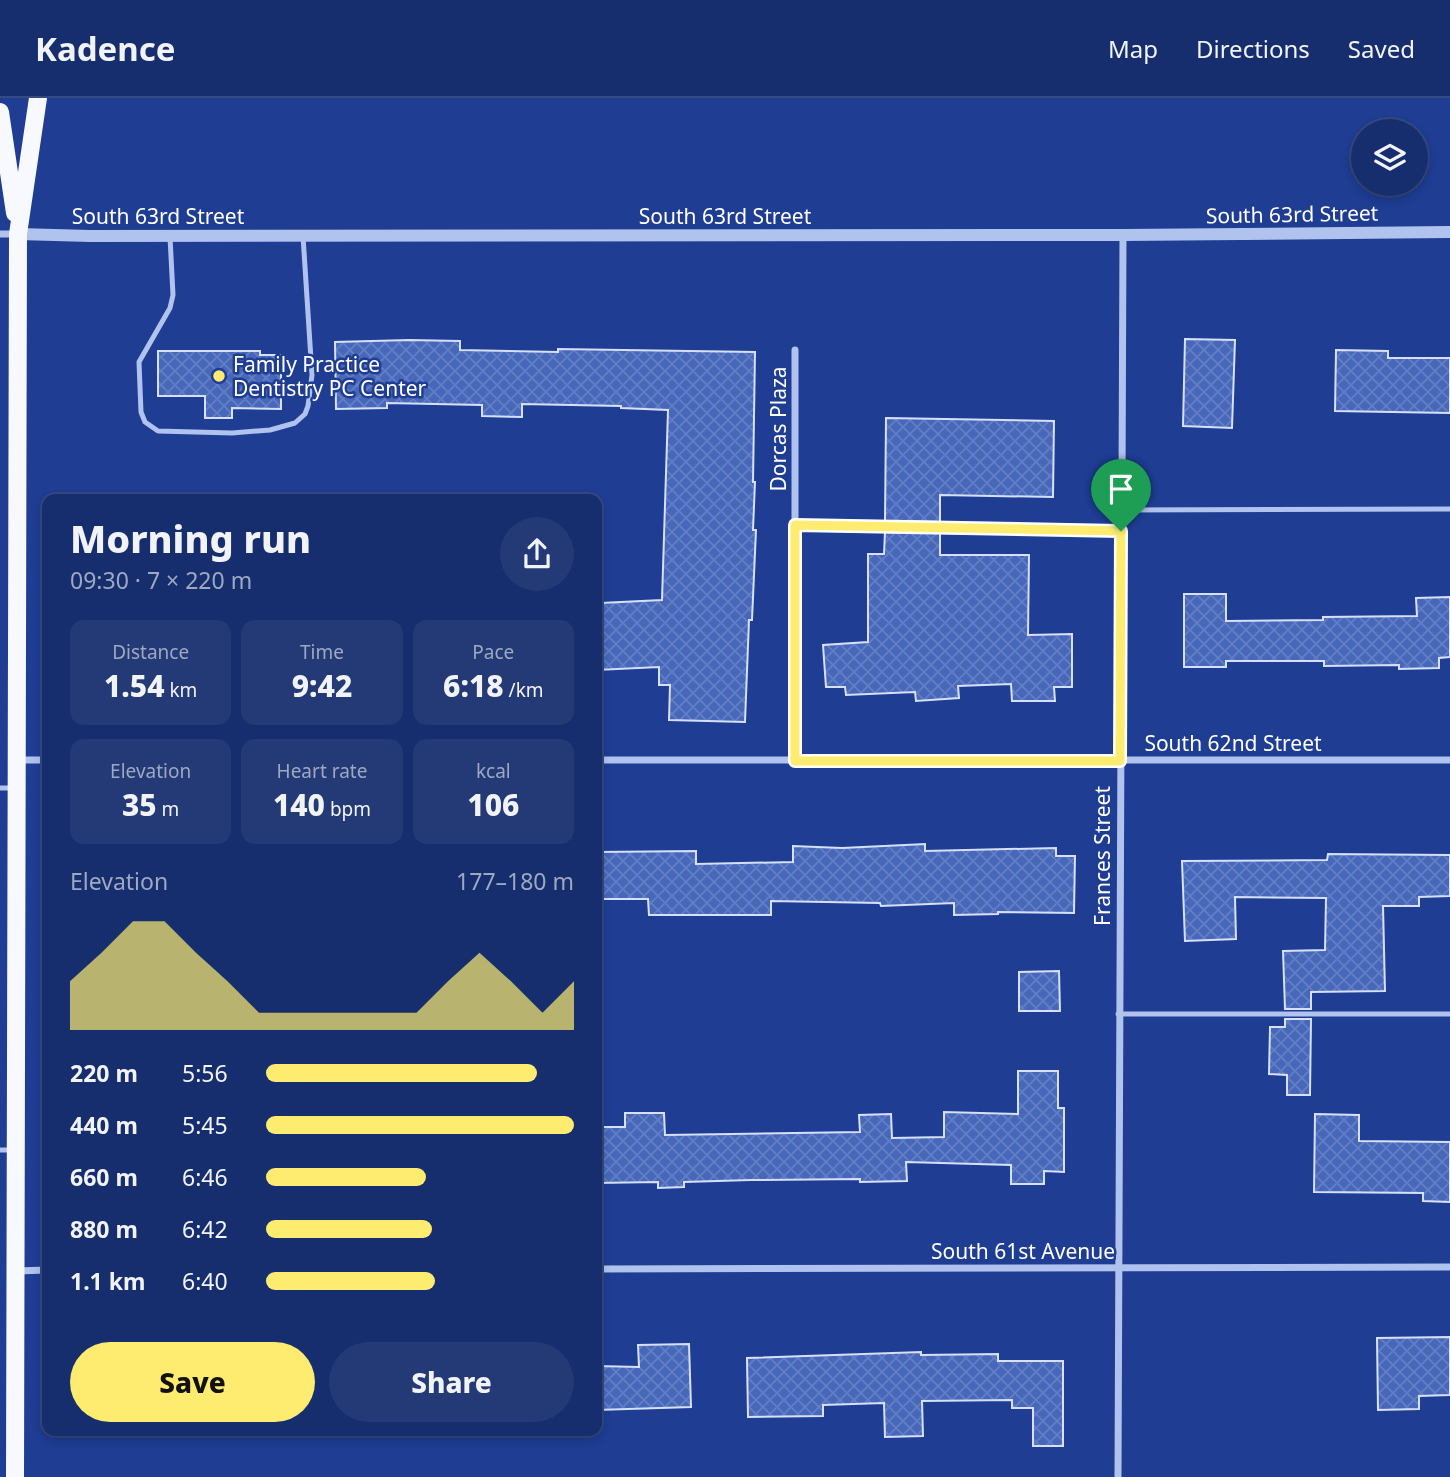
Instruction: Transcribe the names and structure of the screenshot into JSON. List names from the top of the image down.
{
  "streets": {
    "street": [
      "South 63rd Street",
      "Dorcas Plaza",
      "South 62nd Street",
      "Frances Street",
      "South 61st Avenue"
    ]
  },
  "crossings": [
    ["South 63rd Street", "Frances Street"],
    ["Dorcas Plaza", "South 62nd Street"],
    ["South 62nd Street", "Frances Street"],
    ["Frances Street", "South 61st Avenue"]
  ],
  "places": ["Family Practice Dentistry PC Center"],
  "page": {
    "header": "Kadence",
    "nav": ["Map", "Directions", "Saved"],
    "heading": ["Morning run", "09:30 · 7 × 220 m"],
    "stats": [
      ["Distance", "1.54 km"],
      ["Time", "9:42"],
      ["Pace", "6:18 /km"],
      ["Elevation", "35 m"],
      ["Heart rate", "140 bpm"],
      ["kcal", "106"]
    ],
    "chart": ["Elevation", "177–180 m"],
    "list": [
      {
        "name": "220 m",
        "note": "5:56"
      },
      {
        "name": "440 m",
        "note": "5:45"
      },
      {
        "name": "660 m",
        "note": "6:46"
      },
      {
        "name": "880 m",
        "note": "6:42"
      },
      {
        "name": "1.1 km",
        "note": "6:40"
      }
    ],
    "buttons": ["Save", "Share"]
  }
}
